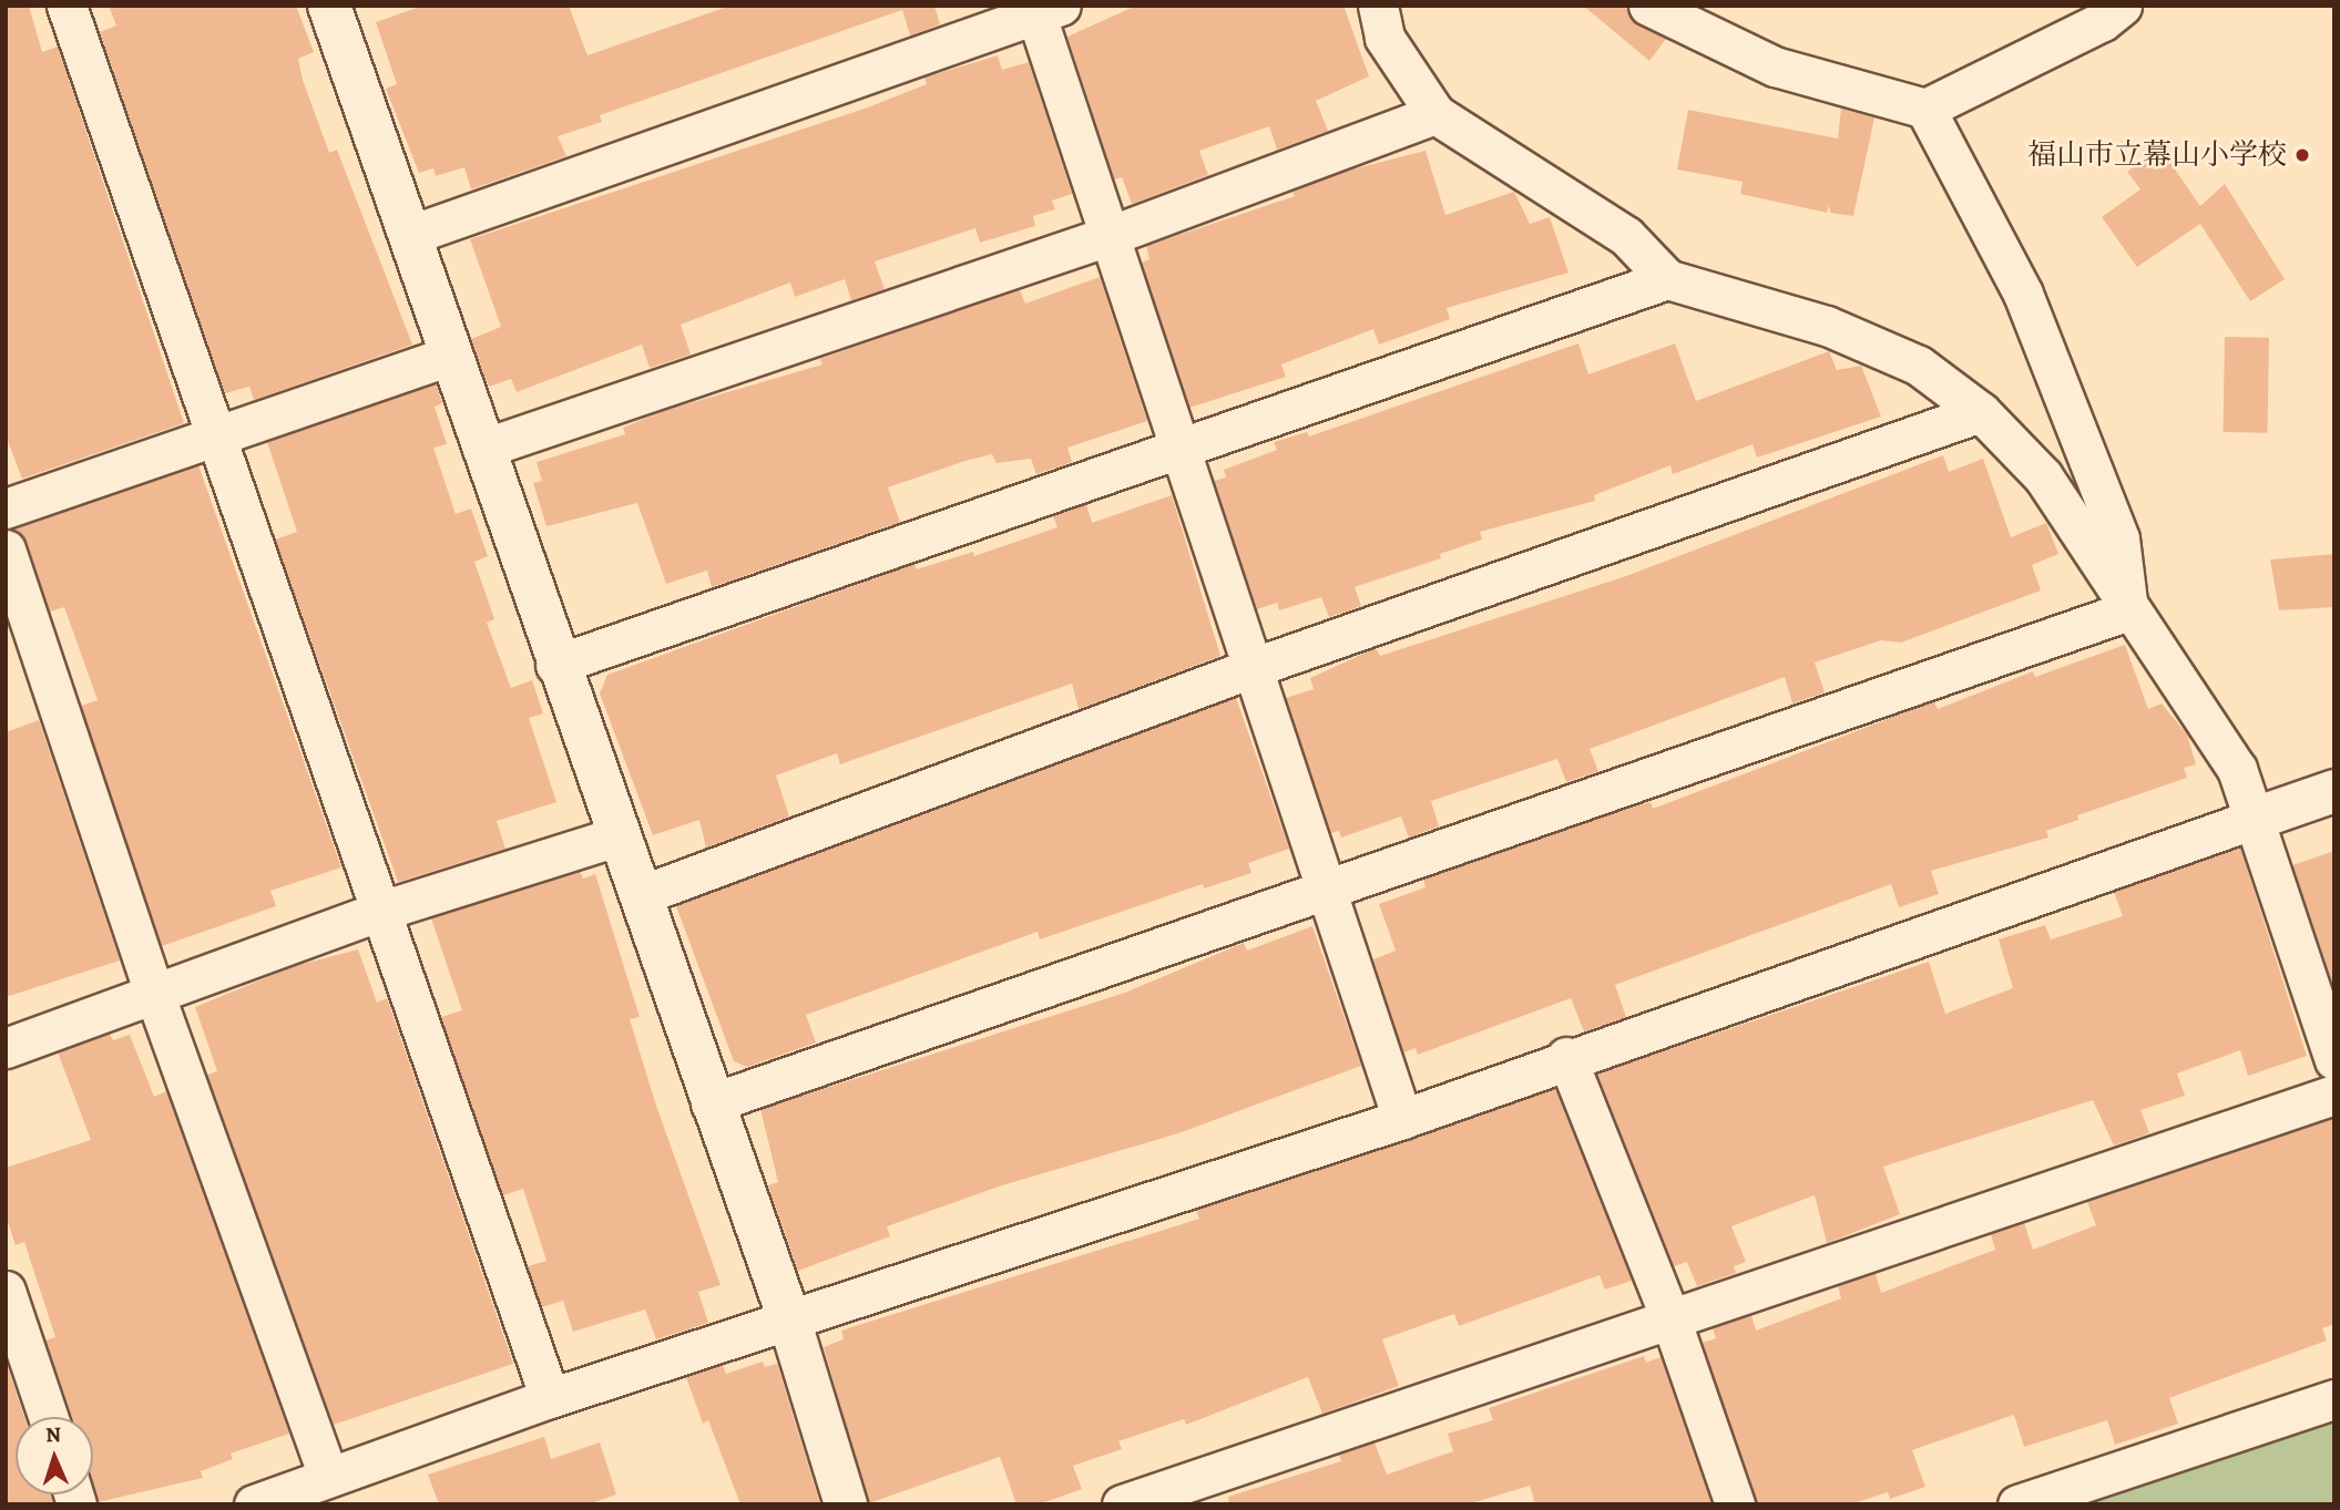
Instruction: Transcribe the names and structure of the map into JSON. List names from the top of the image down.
{
  "places": ["福山市立幕山小学校"],
  "north": "top"
}
